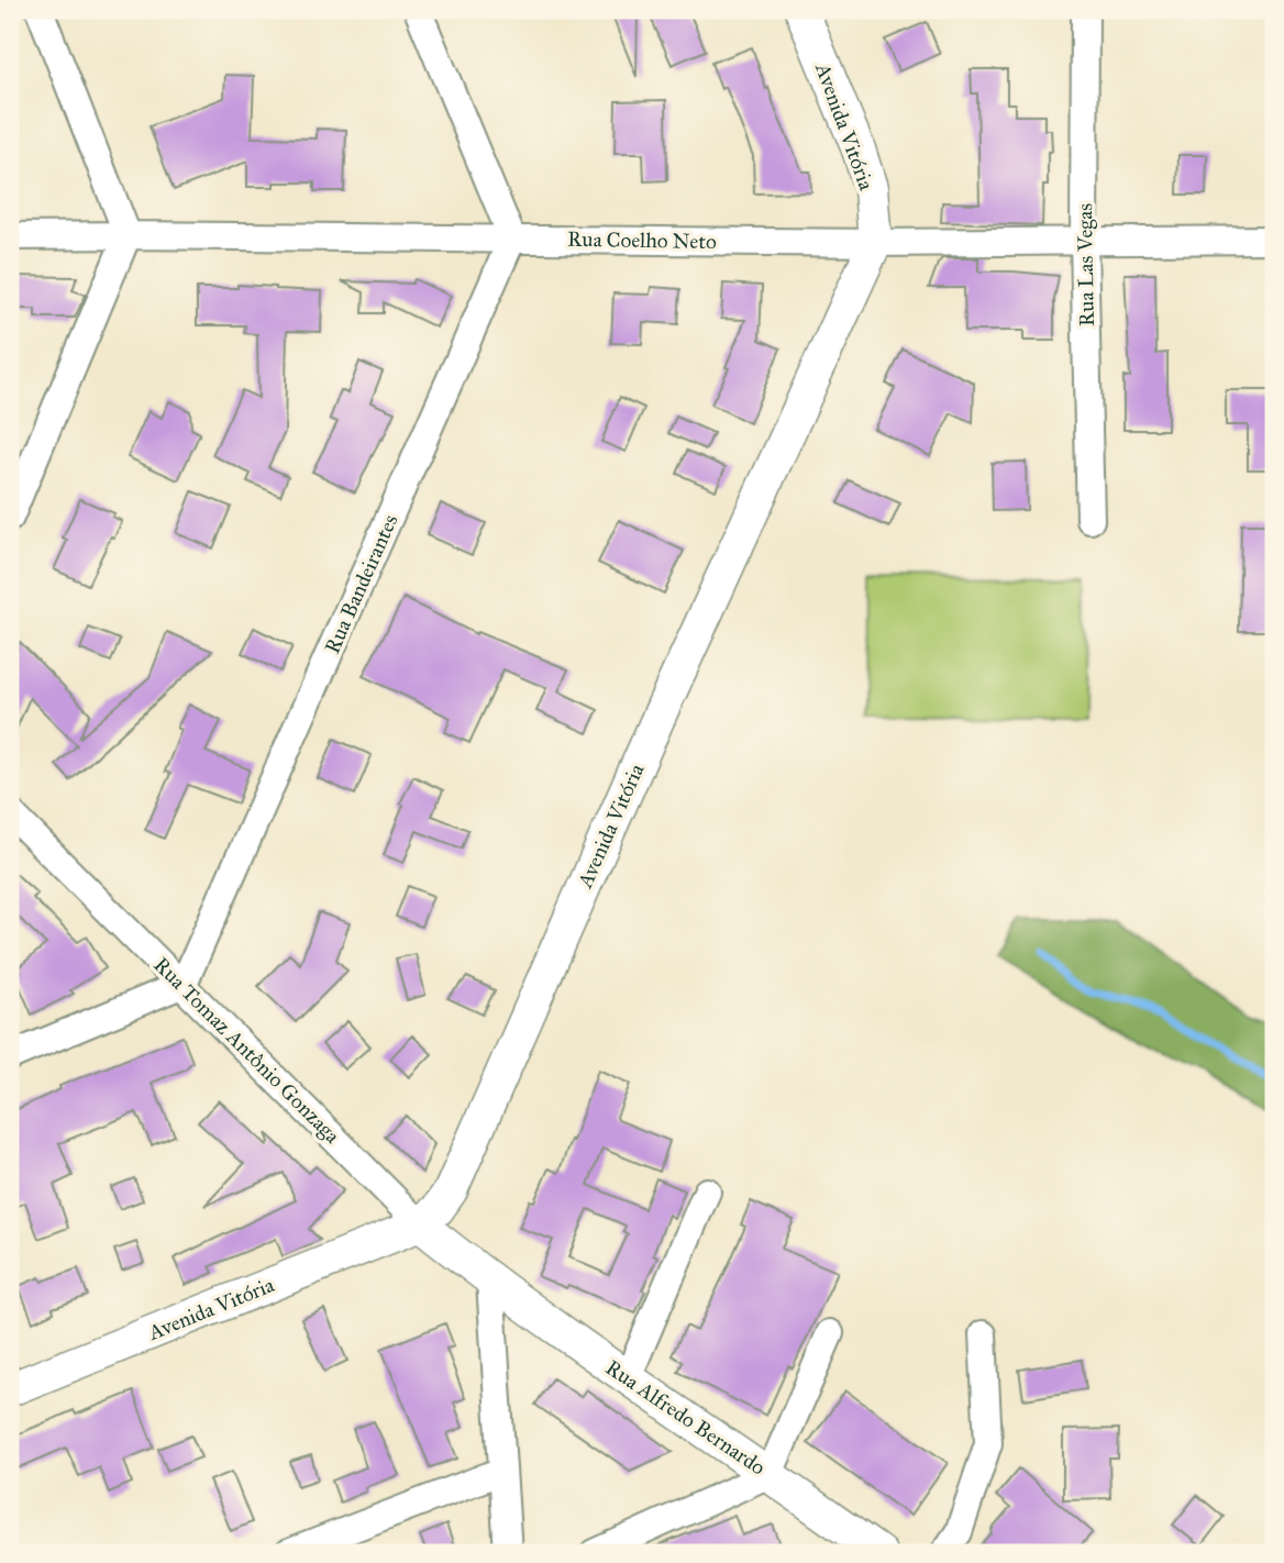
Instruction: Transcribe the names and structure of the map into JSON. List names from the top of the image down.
{
  "streets": {
    "street": [
      "Avenida Vitória",
      "Rua Coelho Neto",
      "Rua Las Vegas",
      "Rua Bandeirantes",
      "Rua Tomaz Antônio Gonzaga",
      "Rua Alfredo Bernardo"
    ]
  },
  "crossings": [
    ["Avenida Vitória", "Rua Coelho Neto"],
    ["Avenida Vitória", "Rua Tomaz Antônio Gonzaga"],
    ["Rua Coelho Neto", "Rua Las Vegas"],
    ["Rua Coelho Neto", "Rua Bandeirantes"],
    ["Rua Bandeirantes", "Rua Tomaz Antônio Gonzaga"],
    ["Rua Tomaz Antônio Gonzaga", "Rua Alfredo Bernardo"]
  ]
}
